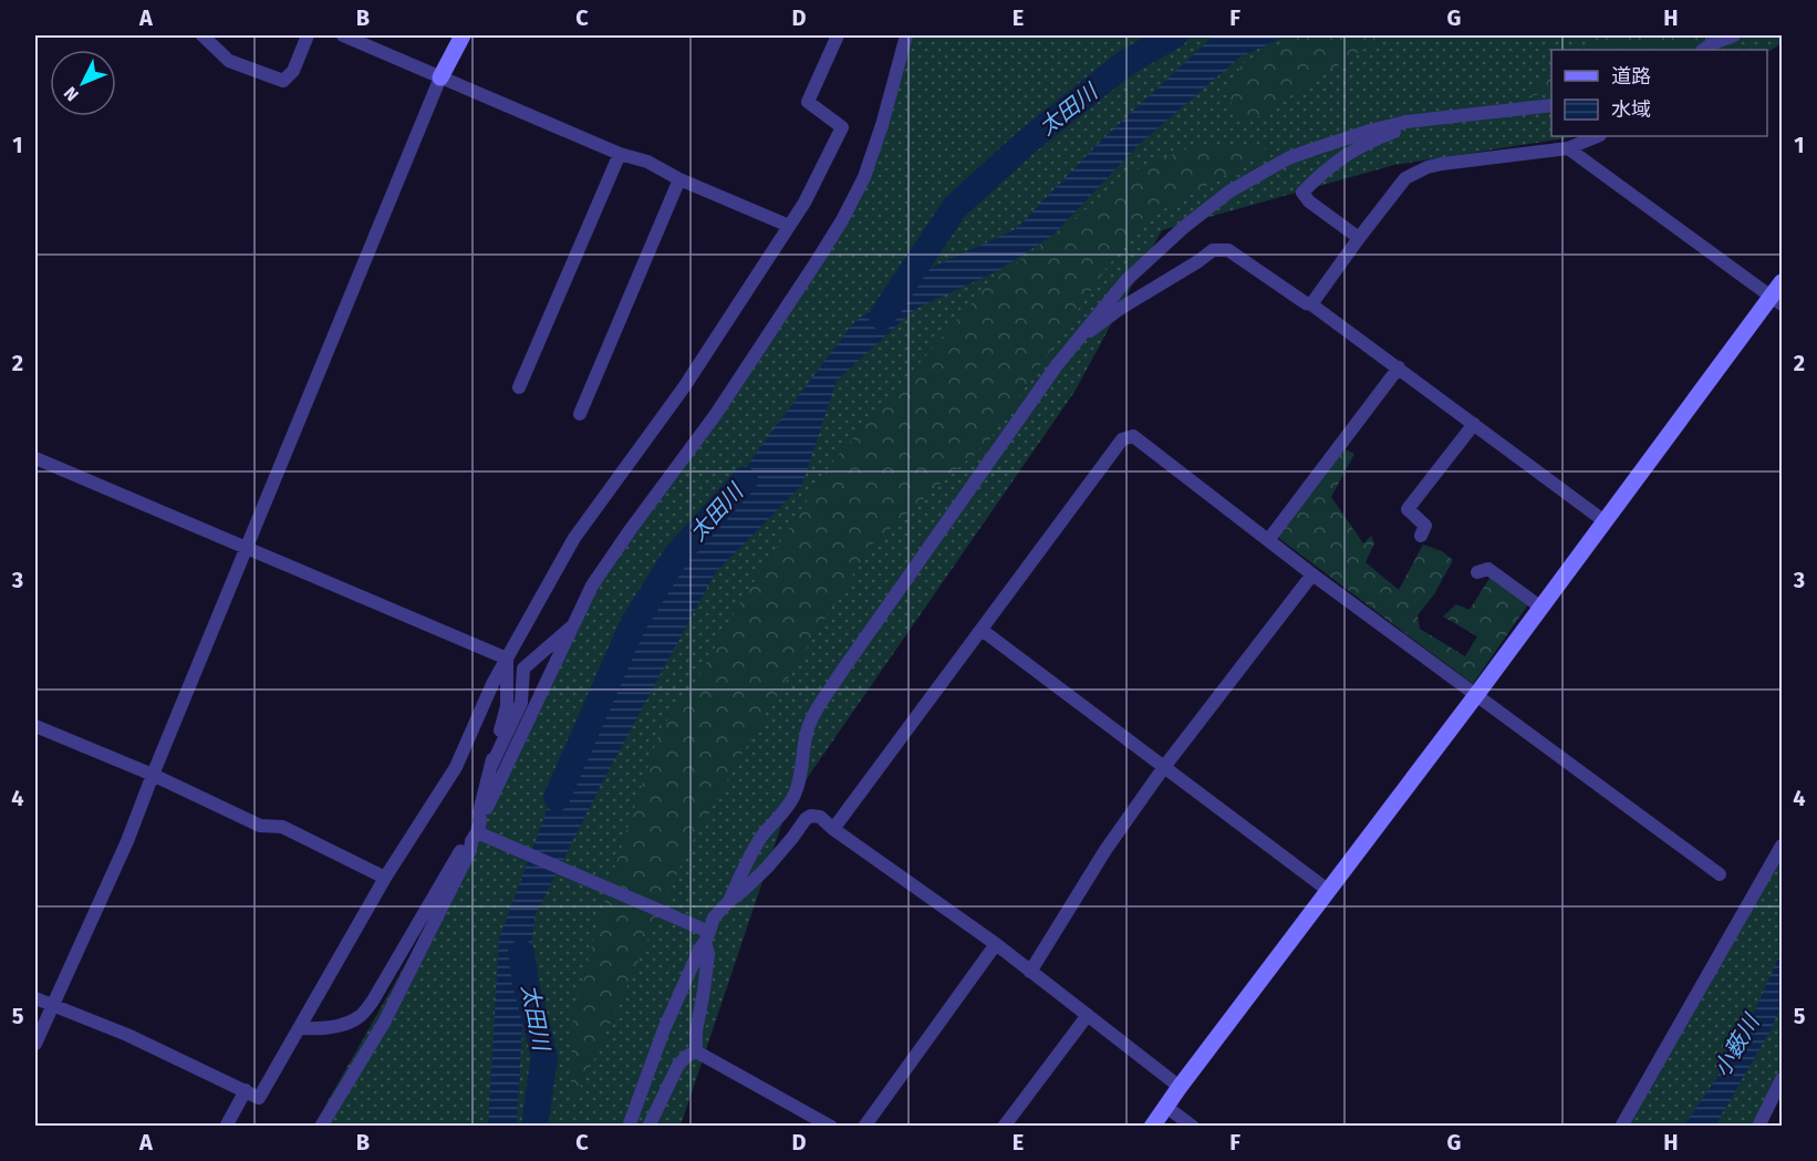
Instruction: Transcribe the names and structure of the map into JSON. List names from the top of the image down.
{
  "water": ["太田川", "小薮川"],
  "legend": ["道路", "水域"],
  "north": "bottom left",
  "grid": {
    "columns": [
      "A",
      "B",
      "C",
      "D",
      "E",
      "F",
      "G",
      "H"
    ],
    "rows": [
      "1",
      "2",
      "3",
      "4",
      "5"
    ]
  }
}
